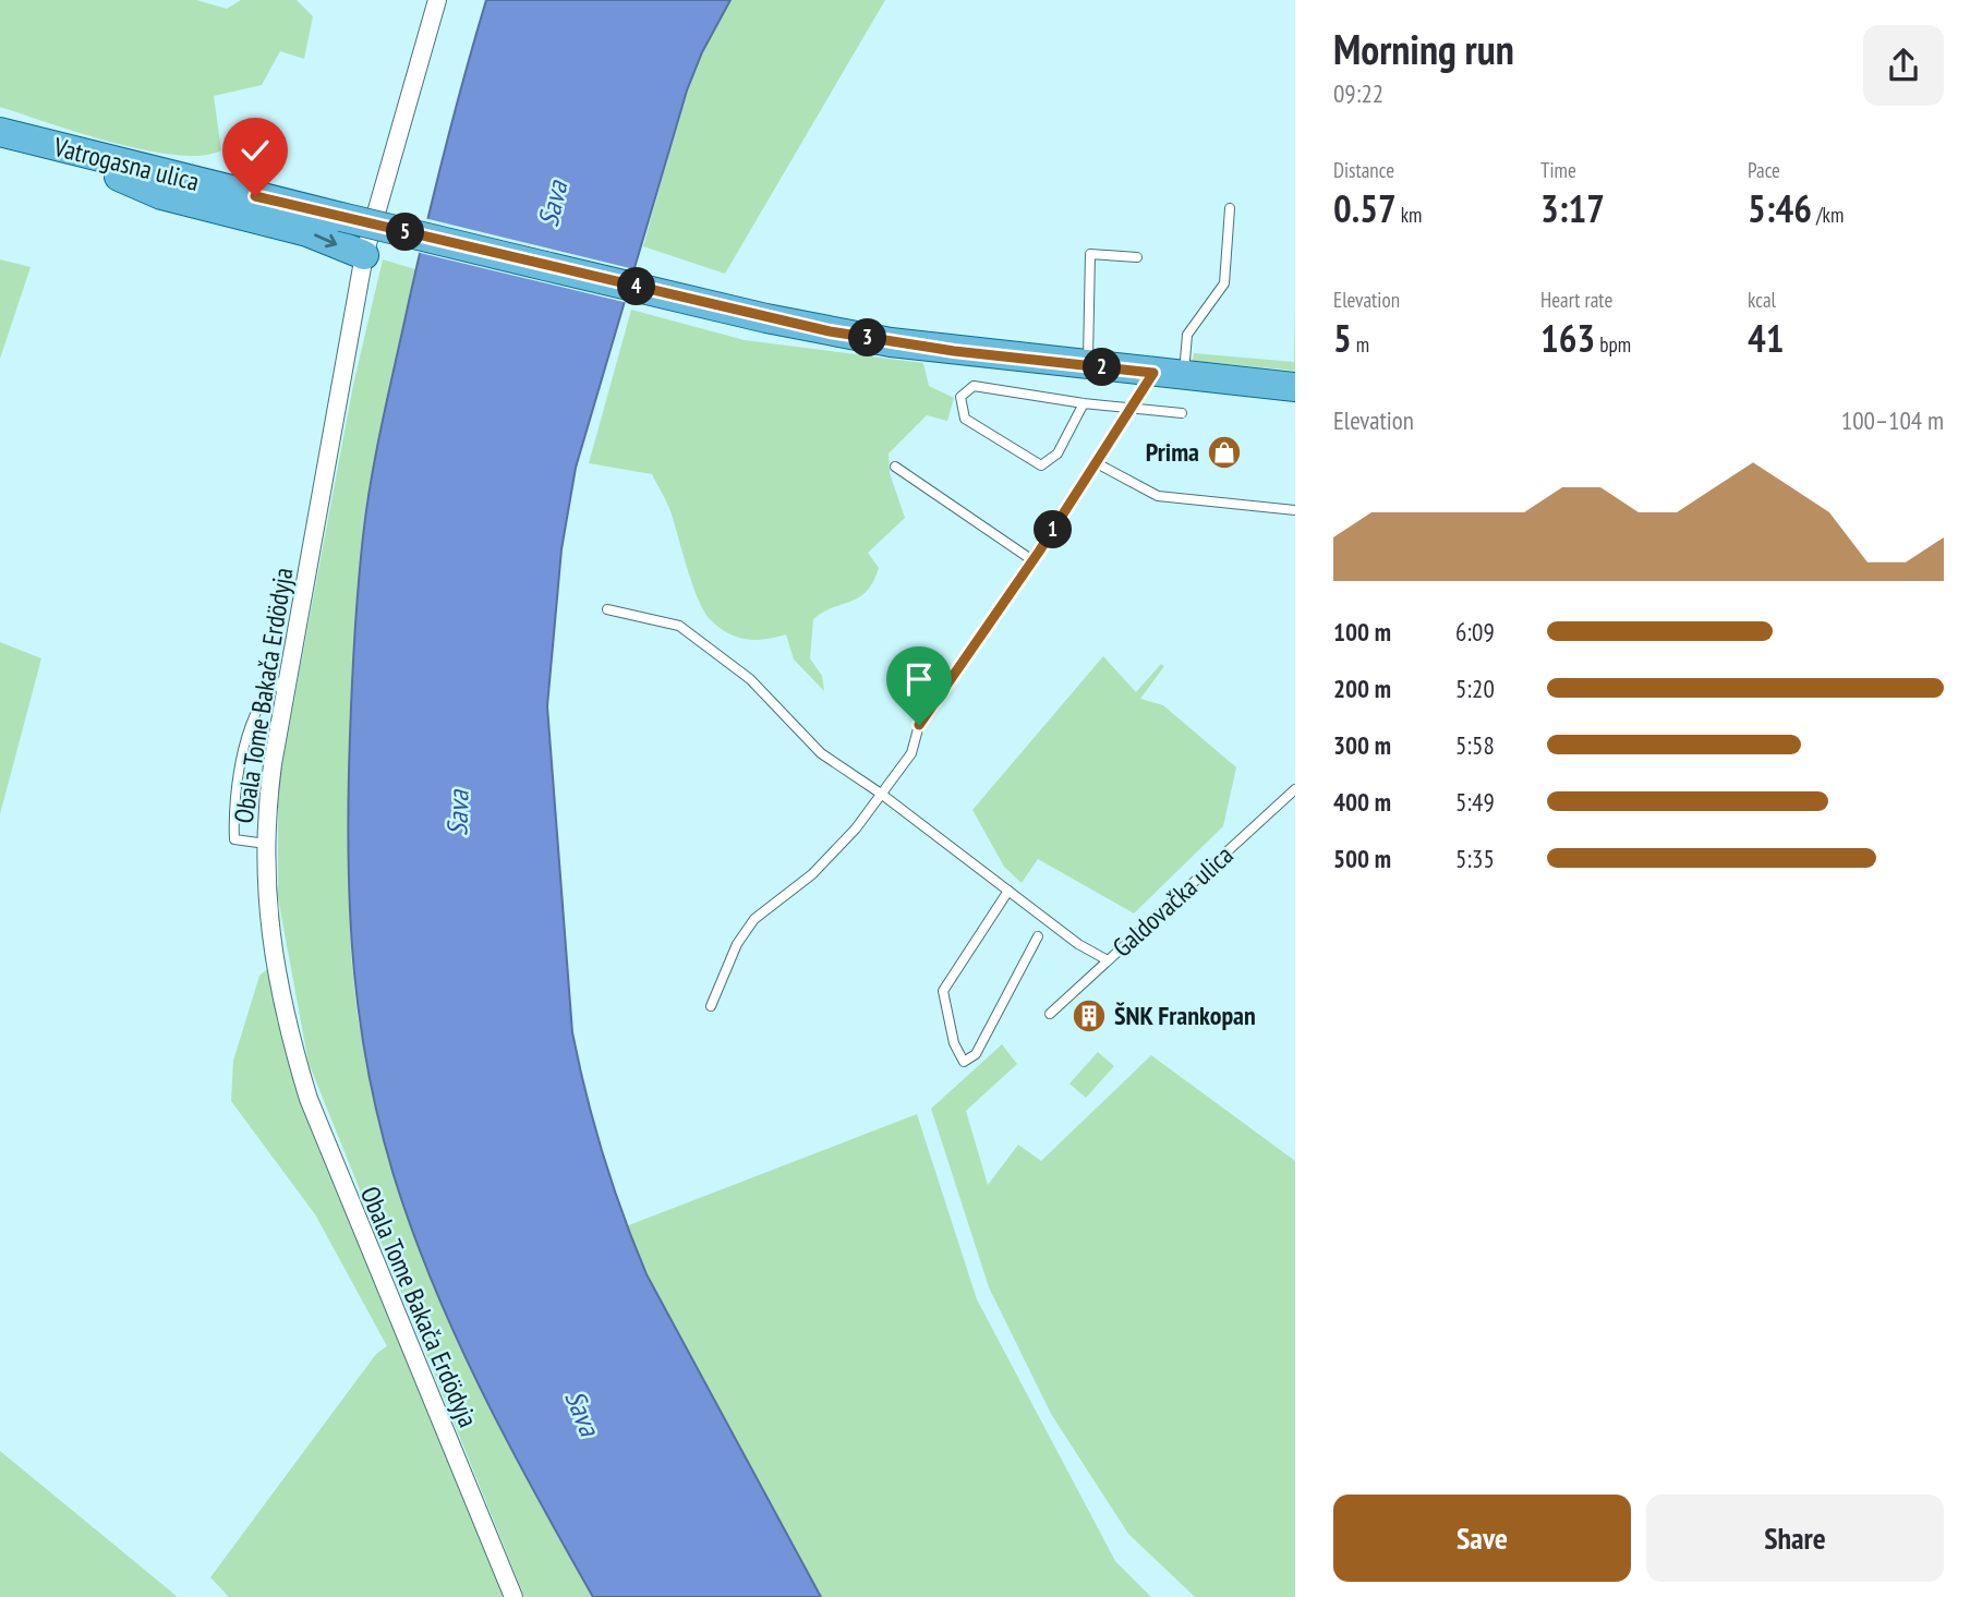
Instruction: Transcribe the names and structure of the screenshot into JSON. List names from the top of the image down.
{
  "streets": {
    "main road": ["Vatrogasna ulica"],
    "street": ["Obala Tome Bakača Erdödyja"],
    "lane": ["Galdovačka ulica"]
  },
  "water": ["Sava"],
  "places": {
    "shop": ["Prima"],
    "building": ["ŠNK Frankopan"]
  },
  "page": {
    "heading": ["Morning run", "09:22"],
    "stats": [
      ["Distance", "0.57 km"],
      ["Time", "3:17"],
      ["Pace", "5:46 /km"],
      ["Elevation", "5 m"],
      ["Heart rate", "163 bpm"],
      ["kcal", "41"]
    ],
    "pins": [
      "5",
      "4",
      "3",
      "2",
      "1"
    ],
    "chart": ["Elevation", "100–104 m"],
    "list": [
      {
        "name": "100 m",
        "note": "6:09"
      },
      {
        "name": "200 m",
        "note": "5:20"
      },
      {
        "name": "300 m",
        "note": "5:58"
      },
      {
        "name": "400 m",
        "note": "5:49"
      },
      {
        "name": "500 m",
        "note": "5:35"
      }
    ],
    "buttons": ["Save", "Share"]
  }
}
